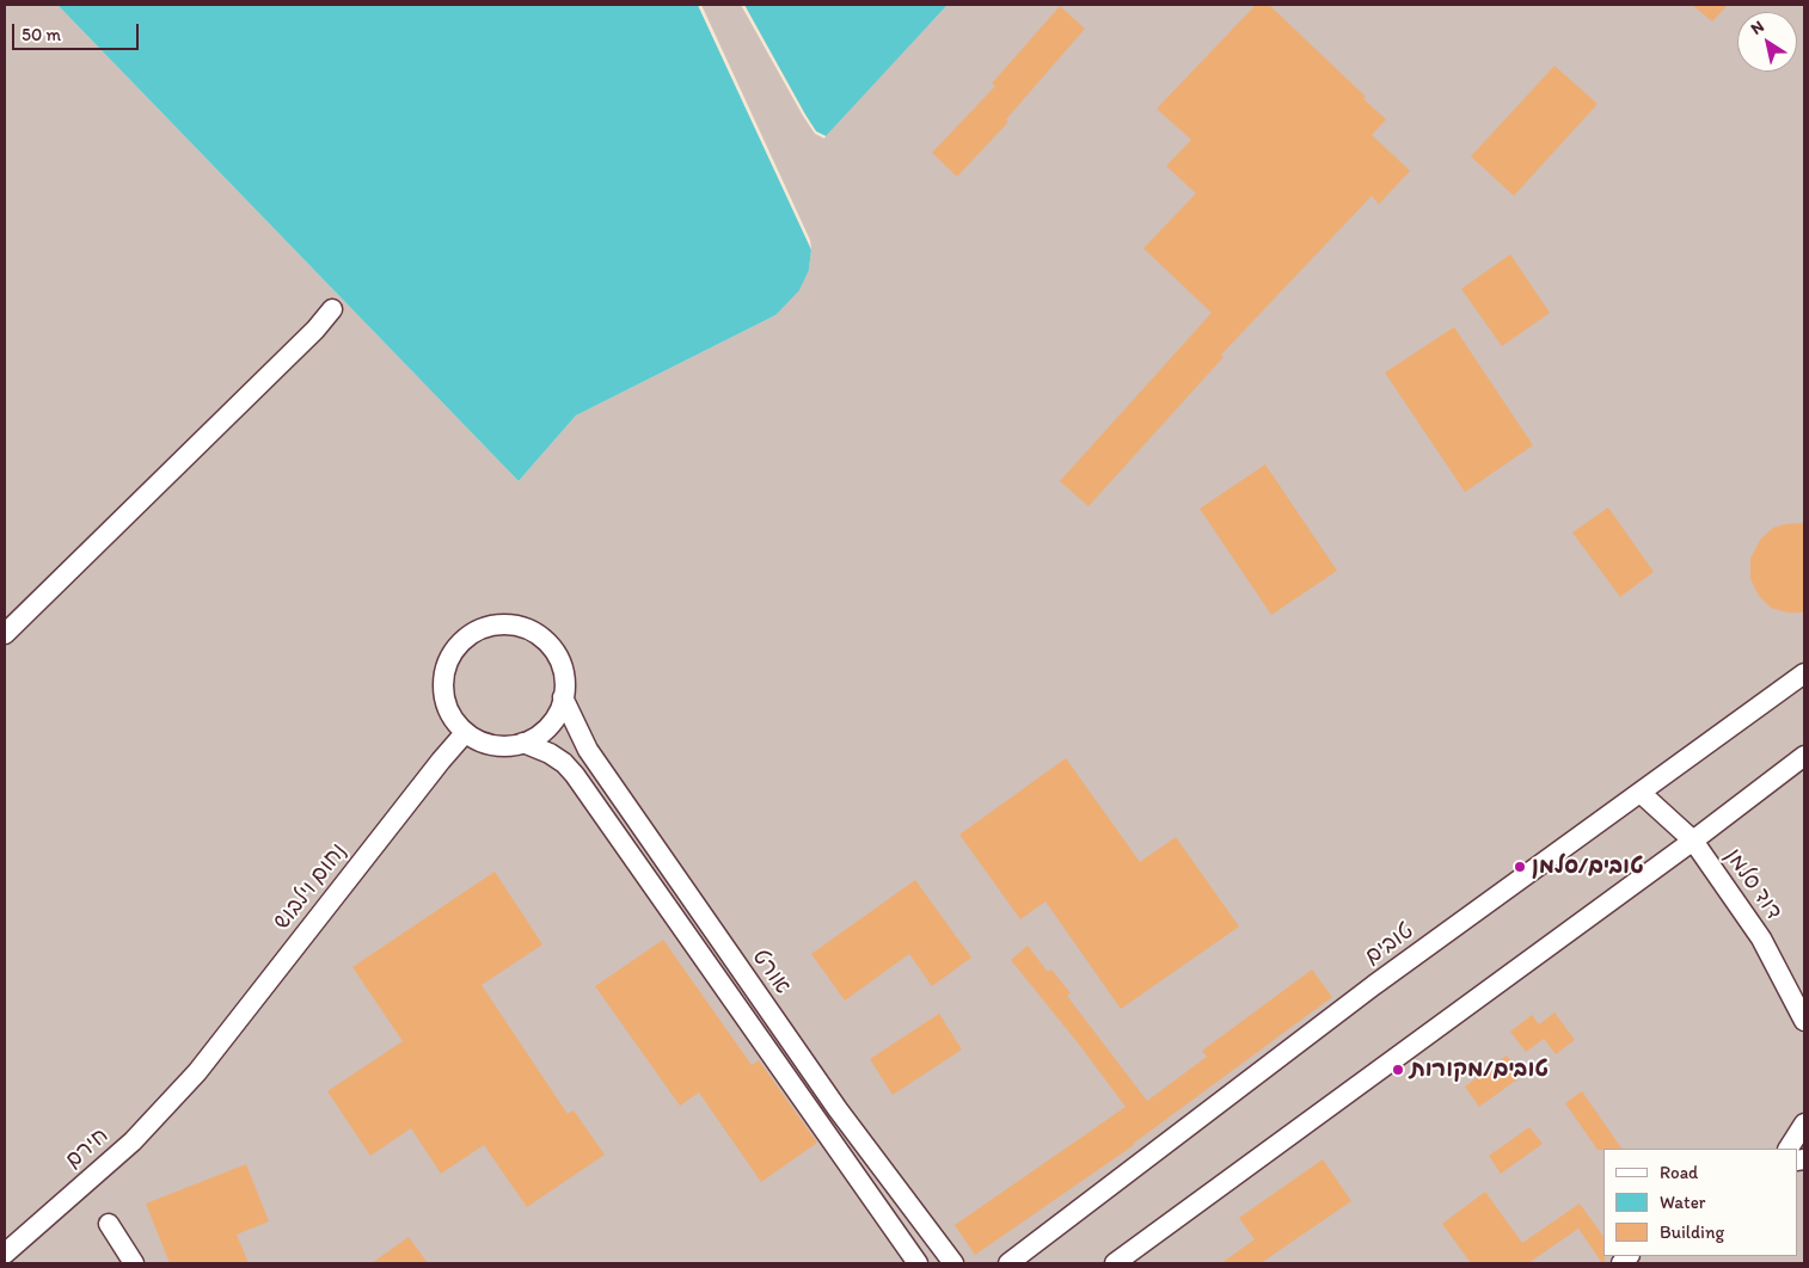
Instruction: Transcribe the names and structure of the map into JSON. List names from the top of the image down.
{
  "streets": {
    "street": [
      "דוד סלמן",
      "נחום וילבוש",
      "טובים",
      "אורט",
      "חירם"
    ]
  },
  "crossings": [
    ["דוד סלמן", "טובים"],
    ["נחום וילבוש", "אורט"],
    ["נחום וילבוש", "חירם"]
  ],
  "places": ["טובים/סלמן", "טובים/מקורות"],
  "legend": ["Road", "Water", "Building"],
  "scale_bar": "50 m",
  "north": "top left"
}
